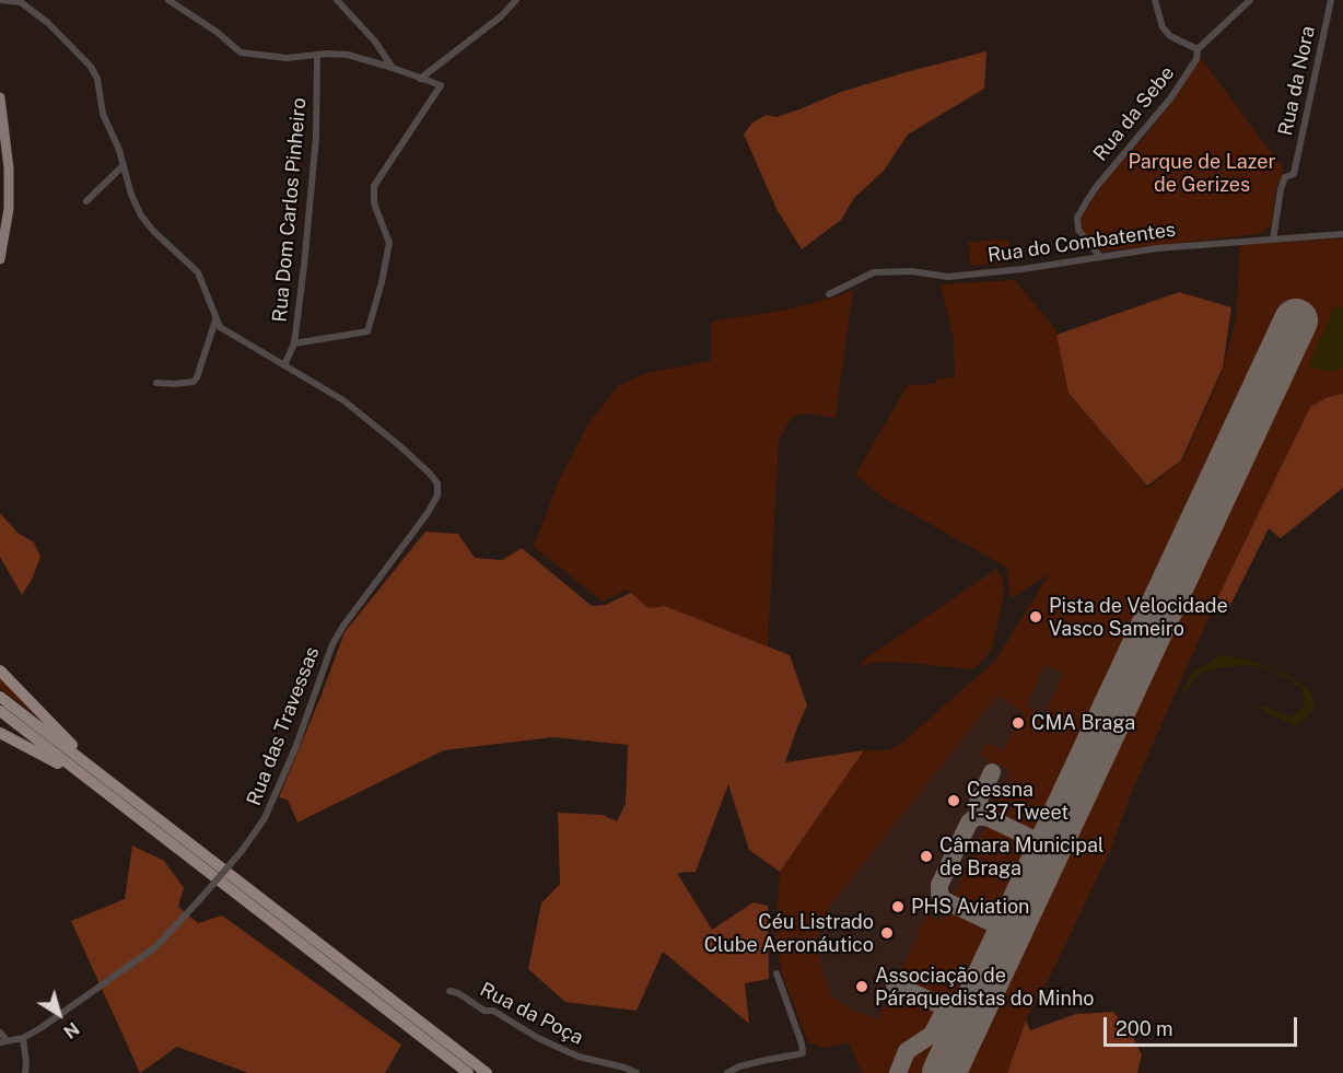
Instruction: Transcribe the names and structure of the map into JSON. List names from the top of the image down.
{
  "streets": {
    "street": [
      "Rua da Nora",
      "Rua da Sebe",
      "Rua Dom Carlos Pinheiro",
      "Rua do Combatentes",
      "Rua das Travessas",
      "Rua da Poça"
    ]
  },
  "crossings": [
    ["Rua da Nora", "Rua do Combatentes"],
    ["Rua da Sebe", "Rua do Combatentes"],
    ["Rua Dom Carlos Pinheiro", "Rua das Travessas"]
  ],
  "parks": ["Parque de Lazer de Gerizes"],
  "places": [
    "Pista de Velocidade Vasco Sameiro",
    "CMA Braga",
    "Cessna T-37 Tweet",
    "Câmara Municipal de Braga",
    "PHS Aviation",
    "Céu Listrado Clube Aeronáutico",
    "Associação de Páraquedistas do Minho"
  ],
  "scale_bar": "200 m",
  "north": "bottom right"
}
